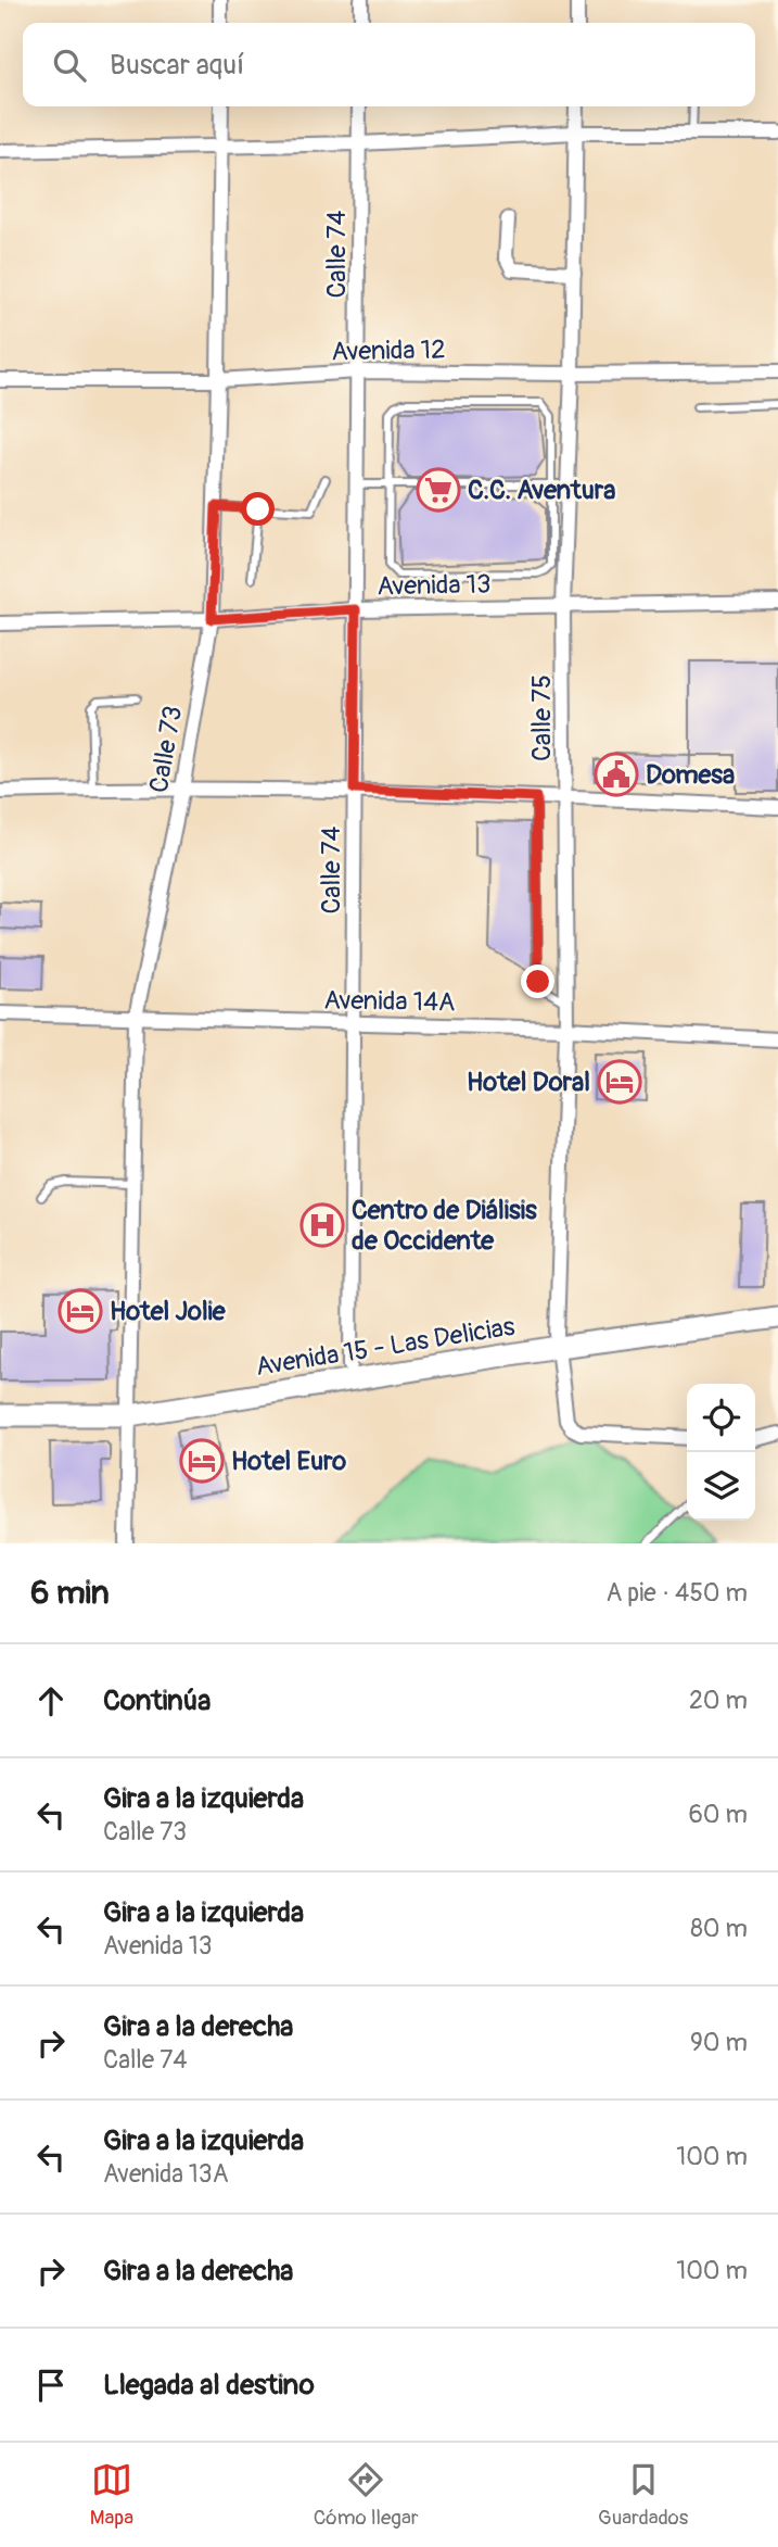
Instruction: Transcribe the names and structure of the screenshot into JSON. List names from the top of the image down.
{
  "streets": {
    "main road": ["Avenida 15 - Las Delicias"],
    "street": [
      "Calle 74",
      "Avenida 12",
      "Avenida 13",
      "Calle 75",
      "Calle 73",
      "Avenida 14A"
    ]
  },
  "crossings": [
    ["Calle 74", "Avenida 12"],
    ["Calle 74", "Avenida 13"],
    ["Calle 74", "Avenida 14A"],
    ["Avenida 12", "Calle 75"],
    ["Avenida 12", "Calle 73"],
    ["Avenida 13", "Calle 75"],
    ["Avenida 13", "Calle 73"],
    ["Calle 75", "Avenida 14A"],
    ["Calle 75", "Avenida 15 - Las Delicias"],
    ["Calle 73", "Avenida 14A"],
    ["Calle 73", "Avenida 15 - Las Delicias"]
  ],
  "places": {
    "supermarket": ["C.C. Aventura"],
    "public building": ["Domesa"],
    "hotel": ["Hotel Doral", "Hotel Jolie", "Hotel Euro"],
    "hospital": ["Centro de Diálisis de Occidente"]
  },
  "page": {
    "search": "Buscar aquí",
    "heading": ["6 min", "A pie · 450 m"],
    "list": [
      ["Continúa", "20 m"],
      ["Gira a la izquierda", "Calle 73", "60 m"],
      ["Gira a la izquierda", "Avenida 13", "80 m"],
      ["Gira a la derecha", "Calle 74", "90 m"],
      ["Gira a la izquierda", "Avenida 13A", "100 m"],
      ["Gira a la derecha", "100 m"],
      "Llegada al destino"
    ],
    "nav": ["Mapa", "Cómo llegar", "Guardados"]
  }
}
